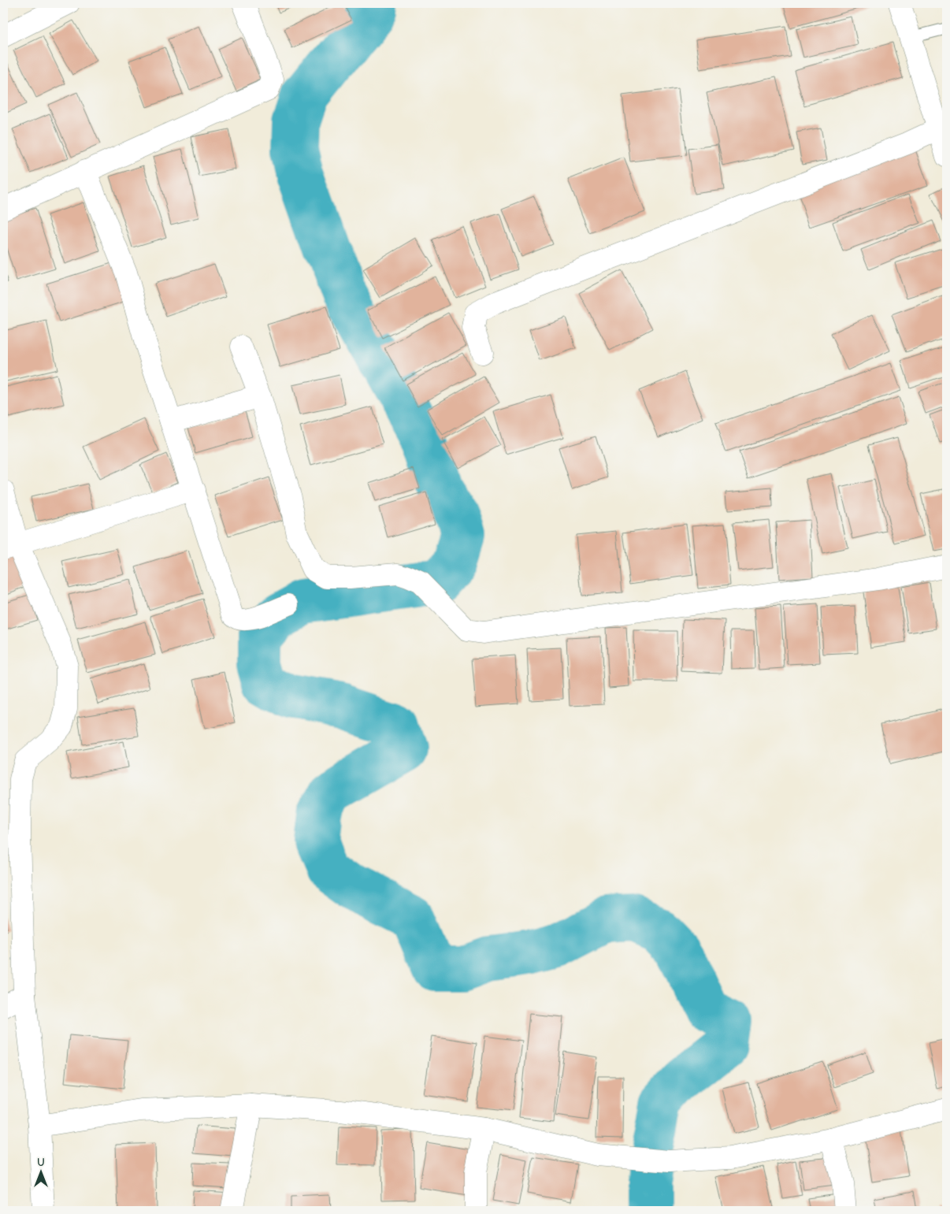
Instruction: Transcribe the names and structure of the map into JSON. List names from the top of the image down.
{
  "north": "top"
}
